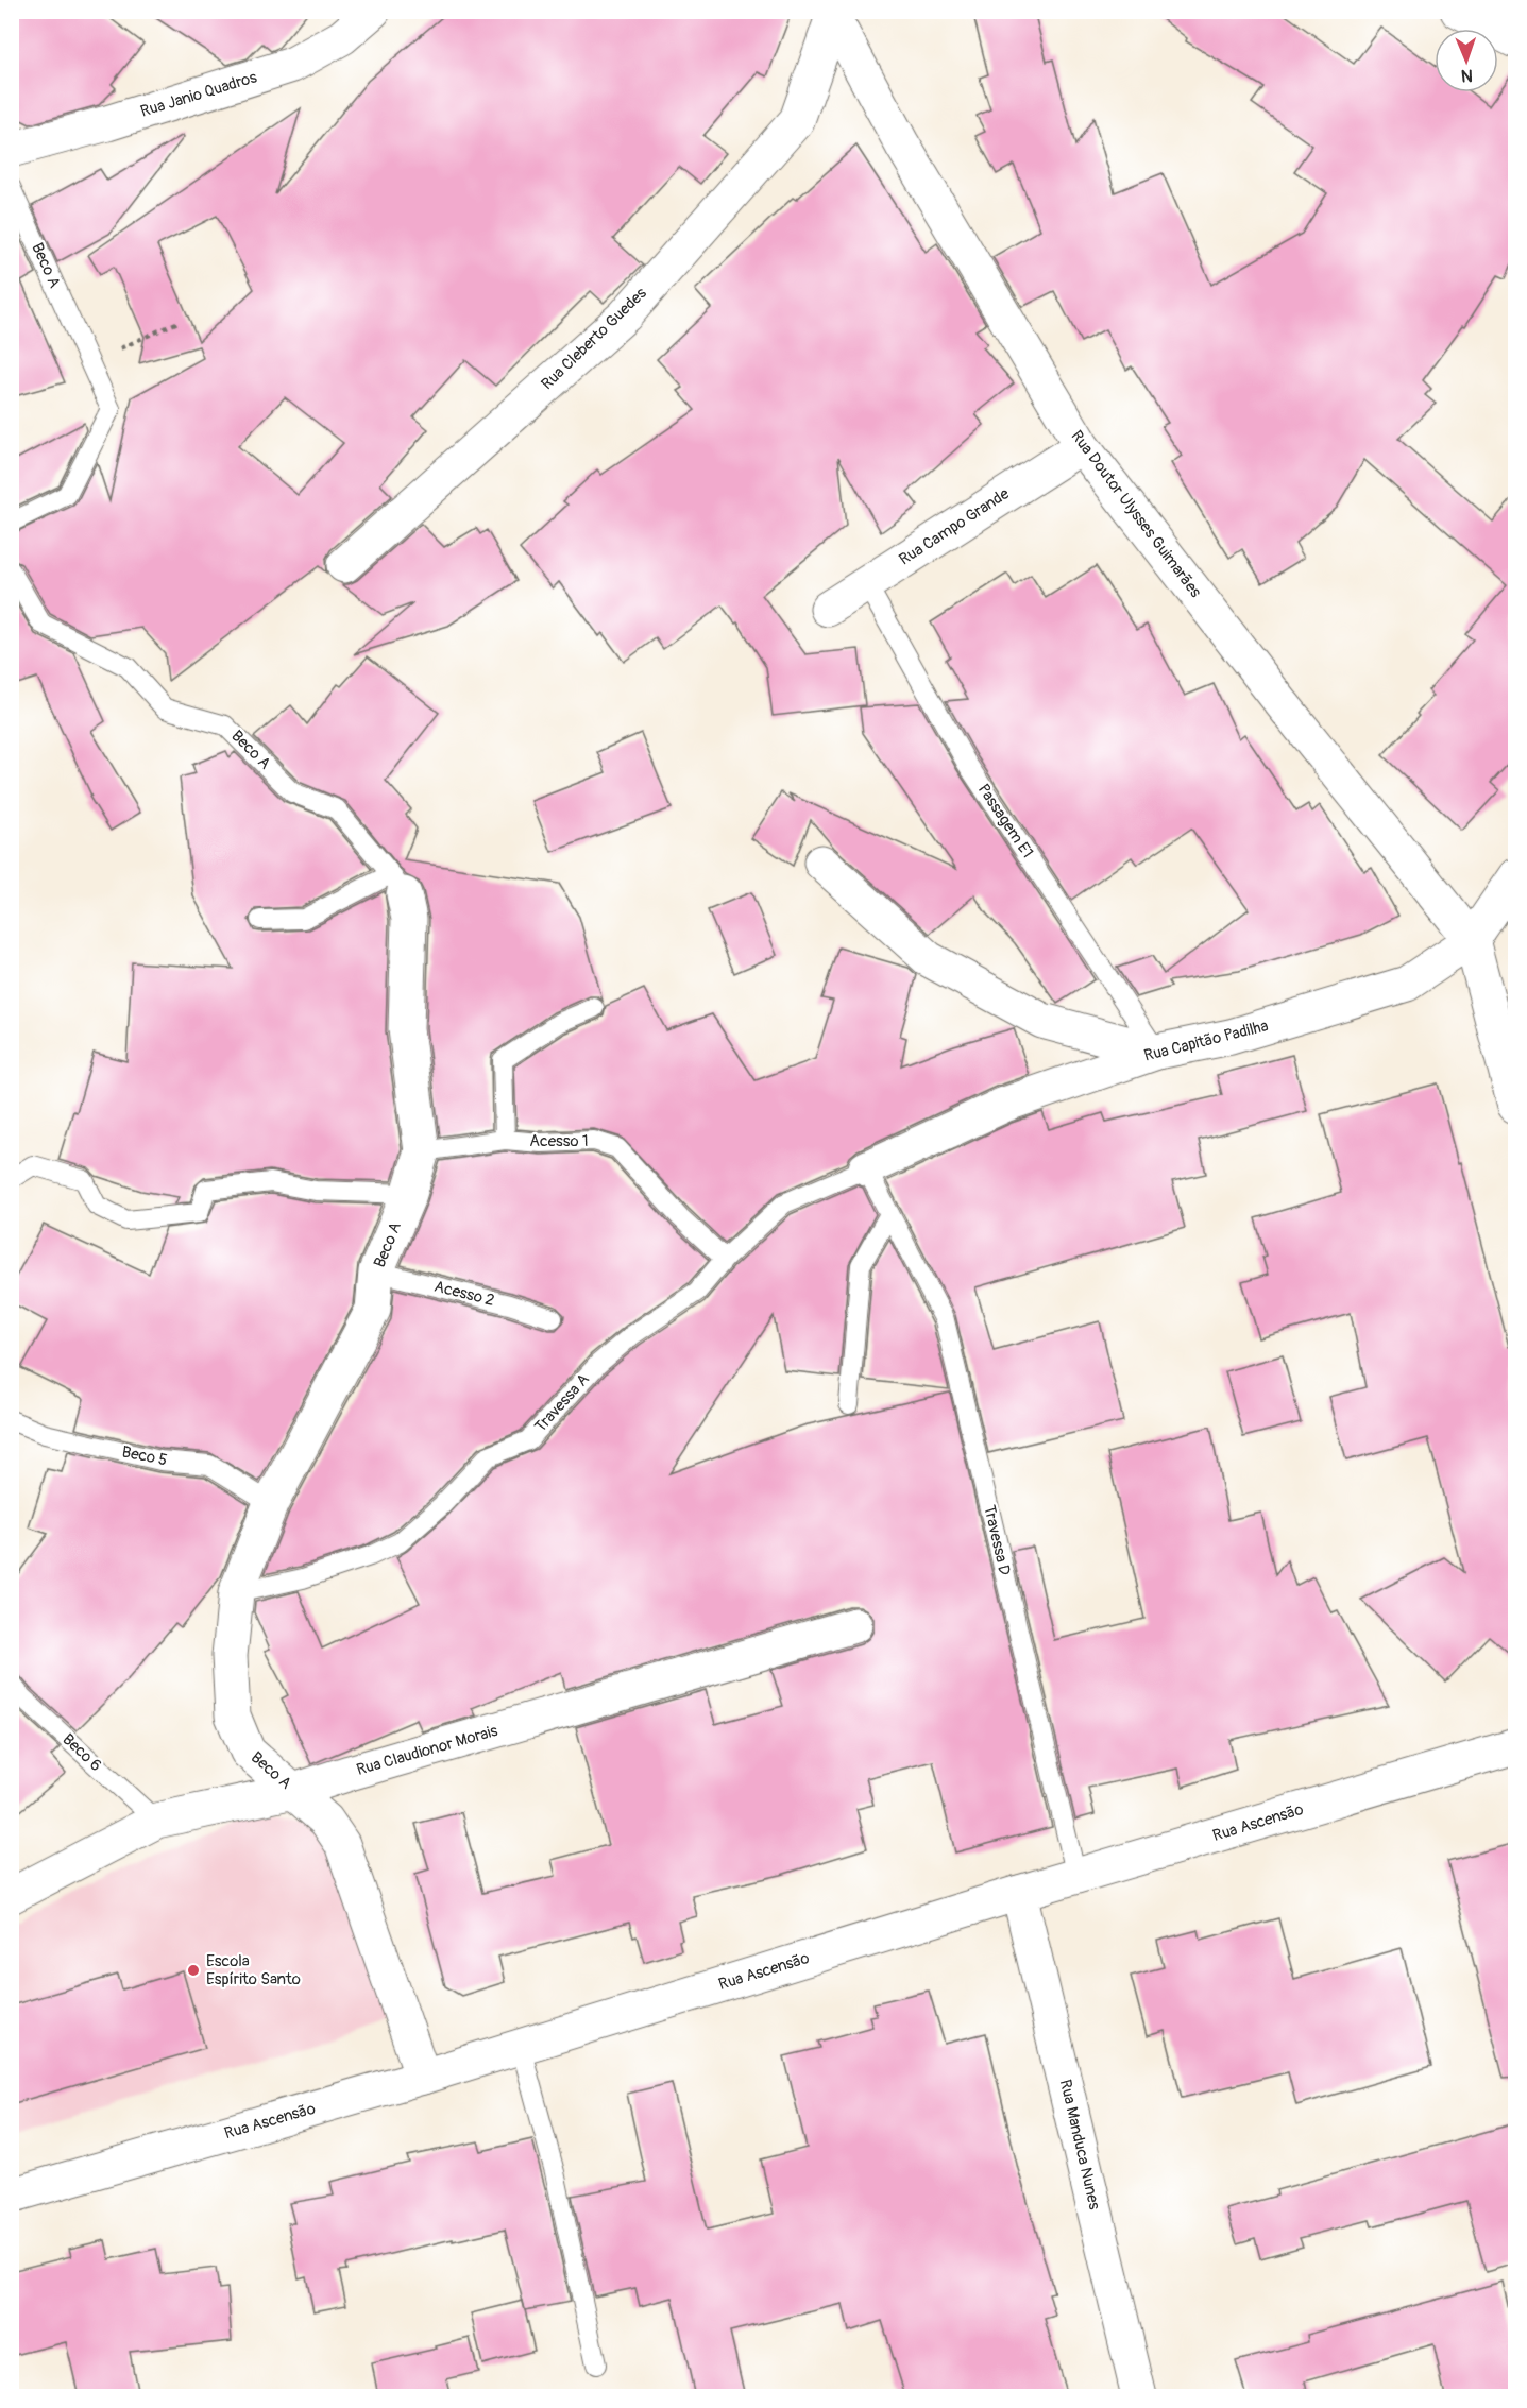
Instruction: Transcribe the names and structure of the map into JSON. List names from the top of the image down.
{
  "streets": {
    "street": [
      "Rua Janio Quadros",
      "Beco A",
      "Rua Cleberto Guedes",
      "Rua Doutor Ulysses Guimarães",
      "Rua Campo Grande",
      "Rua Capitão Padilha",
      "Rua Claudionor Morais",
      "Rua Ascensão",
      "Rua Manduca Nunes"
    ],
    "lane": [
      "Passagem E1",
      "Acesso 1",
      "Acesso 2",
      "Travessa A",
      "Beco 5",
      "Travessa D",
      "Beco 6"
    ]
  },
  "crossings": [
    ["Beco A", "Acesso 1"],
    ["Beco A", "Acesso 2"],
    ["Beco A", "Travessa A"],
    ["Beco A", "Beco 5"],
    ["Beco A", "Rua Claudionor Morais"],
    ["Beco A", "Rua Ascensão"],
    ["Rua Cleberto Guedes", "Rua Doutor Ulysses Guimarães"],
    ["Rua Doutor Ulysses Guimarães", "Rua Campo Grande"],
    ["Rua Doutor Ulysses Guimarães", "Rua Capitão Padilha"],
    ["Rua Campo Grande", "Passagem E1"],
    ["Passagem E1", "Rua Capitão Padilha"],
    ["Rua Capitão Padilha", "Travessa A"],
    ["Rua Capitão Padilha", "Travessa D"],
    ["Acesso 1", "Travessa A"],
    ["Travessa A", "Travessa D"],
    ["Travessa D", "Rua Ascensão"],
    ["Rua Claudionor Morais", "Beco 6"],
    ["Rua Ascensão", "Rua Manduca Nunes"]
  ],
  "places": ["Escola Espírito Santo"],
  "north": "bottom"
}
